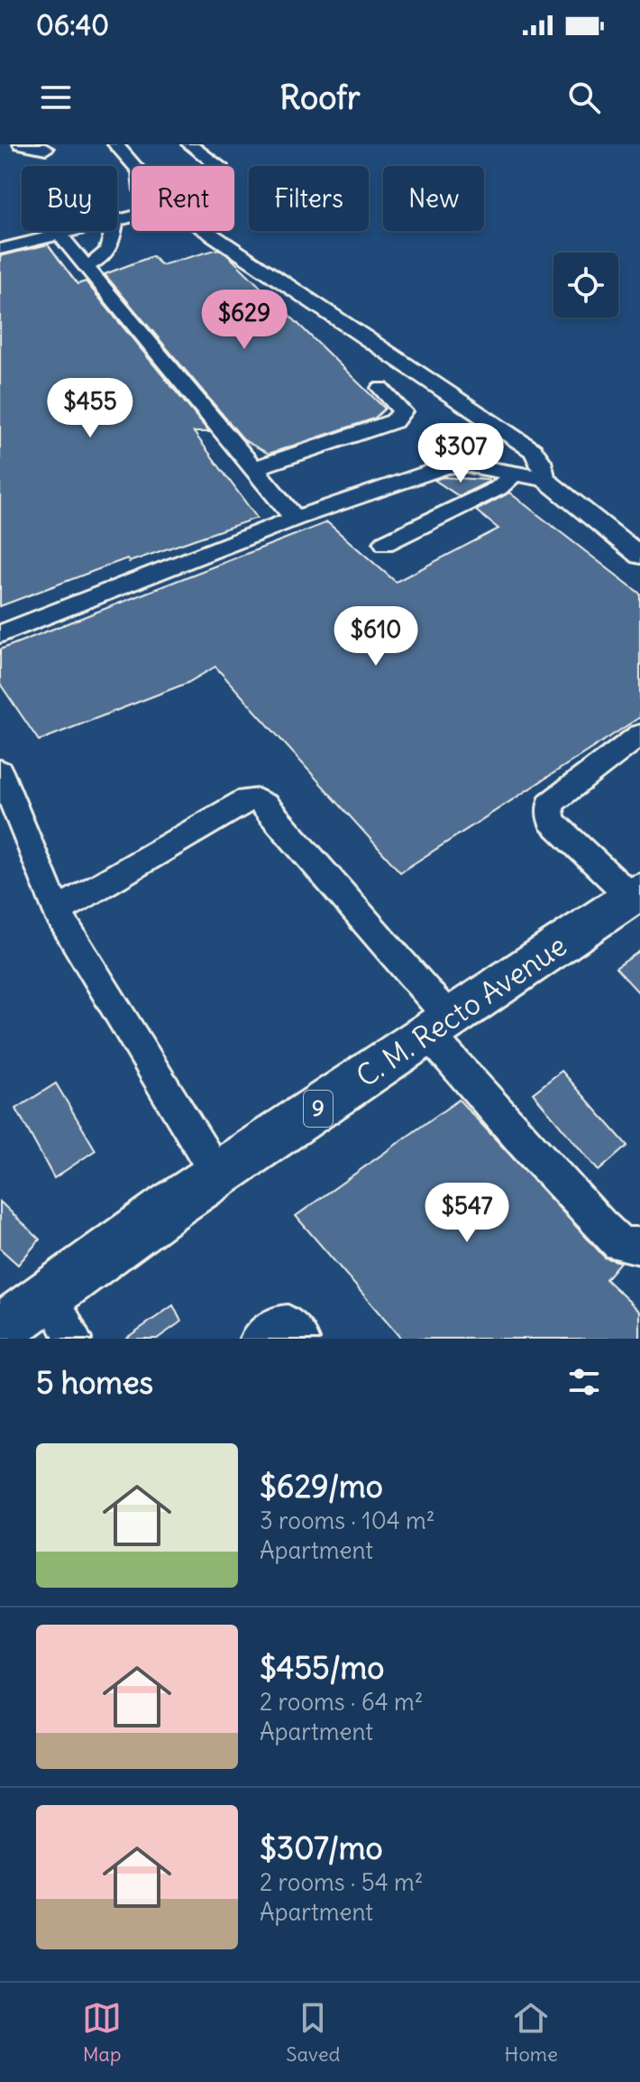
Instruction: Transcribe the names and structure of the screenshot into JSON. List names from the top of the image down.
{
  "streets": {
    "highway": ["C. M. Recto Avenue", "9"]
  },
  "page": {
    "status": "06:40",
    "header": "Roofr",
    "chip": [
      "Buy",
      "Rent",
      "Filters",
      "New"
    ],
    "price": [
      "$629",
      "$455",
      "$307",
      "$610",
      "$547"
    ],
    "heading": "5 homes",
    "list": [
      {
        "name": "$629/mo",
        "note": "3 rooms · 104 m² · Apartment"
      },
      {
        "name": "$455/mo",
        "note": "2 rooms · 64 m² · Apartment"
      },
      {
        "name": "$307/mo",
        "note": "2 rooms · 54 m² · Apartment"
      }
    ],
    "tabs": ["Map", "Saved", "Home"]
  }
}
